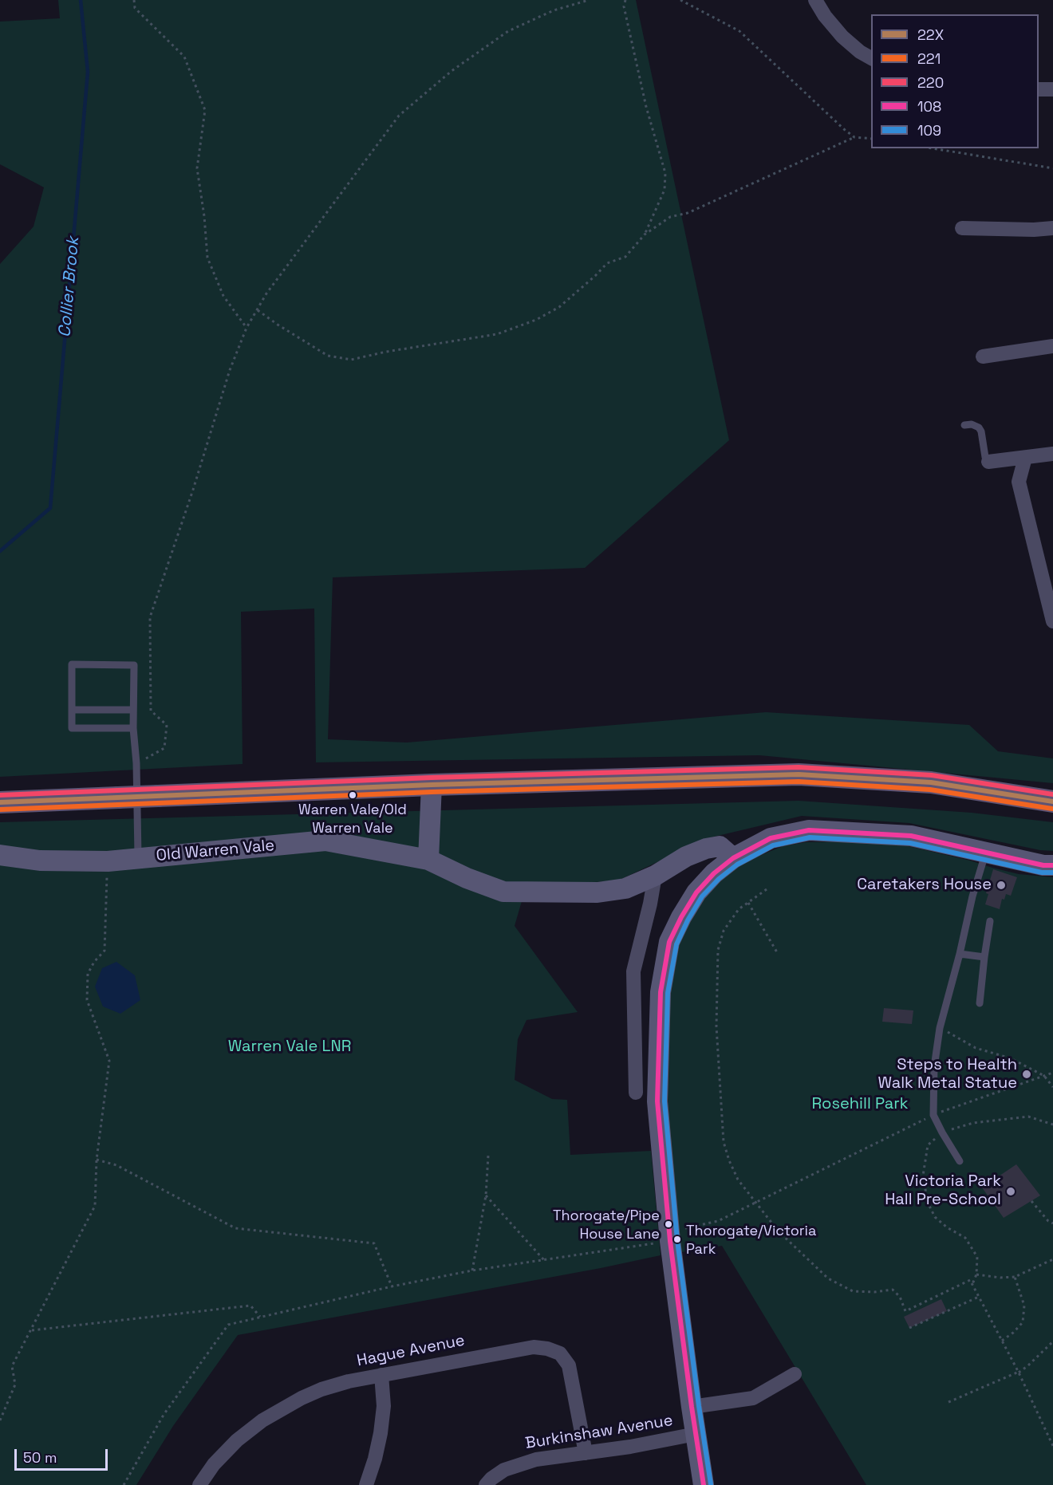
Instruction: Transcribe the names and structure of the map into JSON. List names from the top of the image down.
{
  "streets": {
    "street": ["Old Warren Vale", "Hague Avenue", "Burkinshaw Avenue"]
  },
  "crossings": [
    ["Hague Avenue", "Burkinshaw Avenue"]
  ],
  "water": ["Collier Brook"],
  "parks": ["Warren Vale LNR", "Rosehill Park"],
  "places": [
    "Warren Vale/Old Warren Vale",
    "Caretakers House",
    "Steps to Health Walk Metal Statue",
    "Victoria Park Hall Pre-School",
    "Thorogate/Pipe House Lane",
    "Thorogate/Victoria Park"
  ],
  "lines": [
    "transit line 220",
    "transit line 22X",
    "transit line 221",
    "transit line 108",
    "transit line 109"
  ],
  "legend": [
    "22X",
    "221",
    "220",
    "108",
    "109"
  ],
  "scale_bar": "50 m"
}
